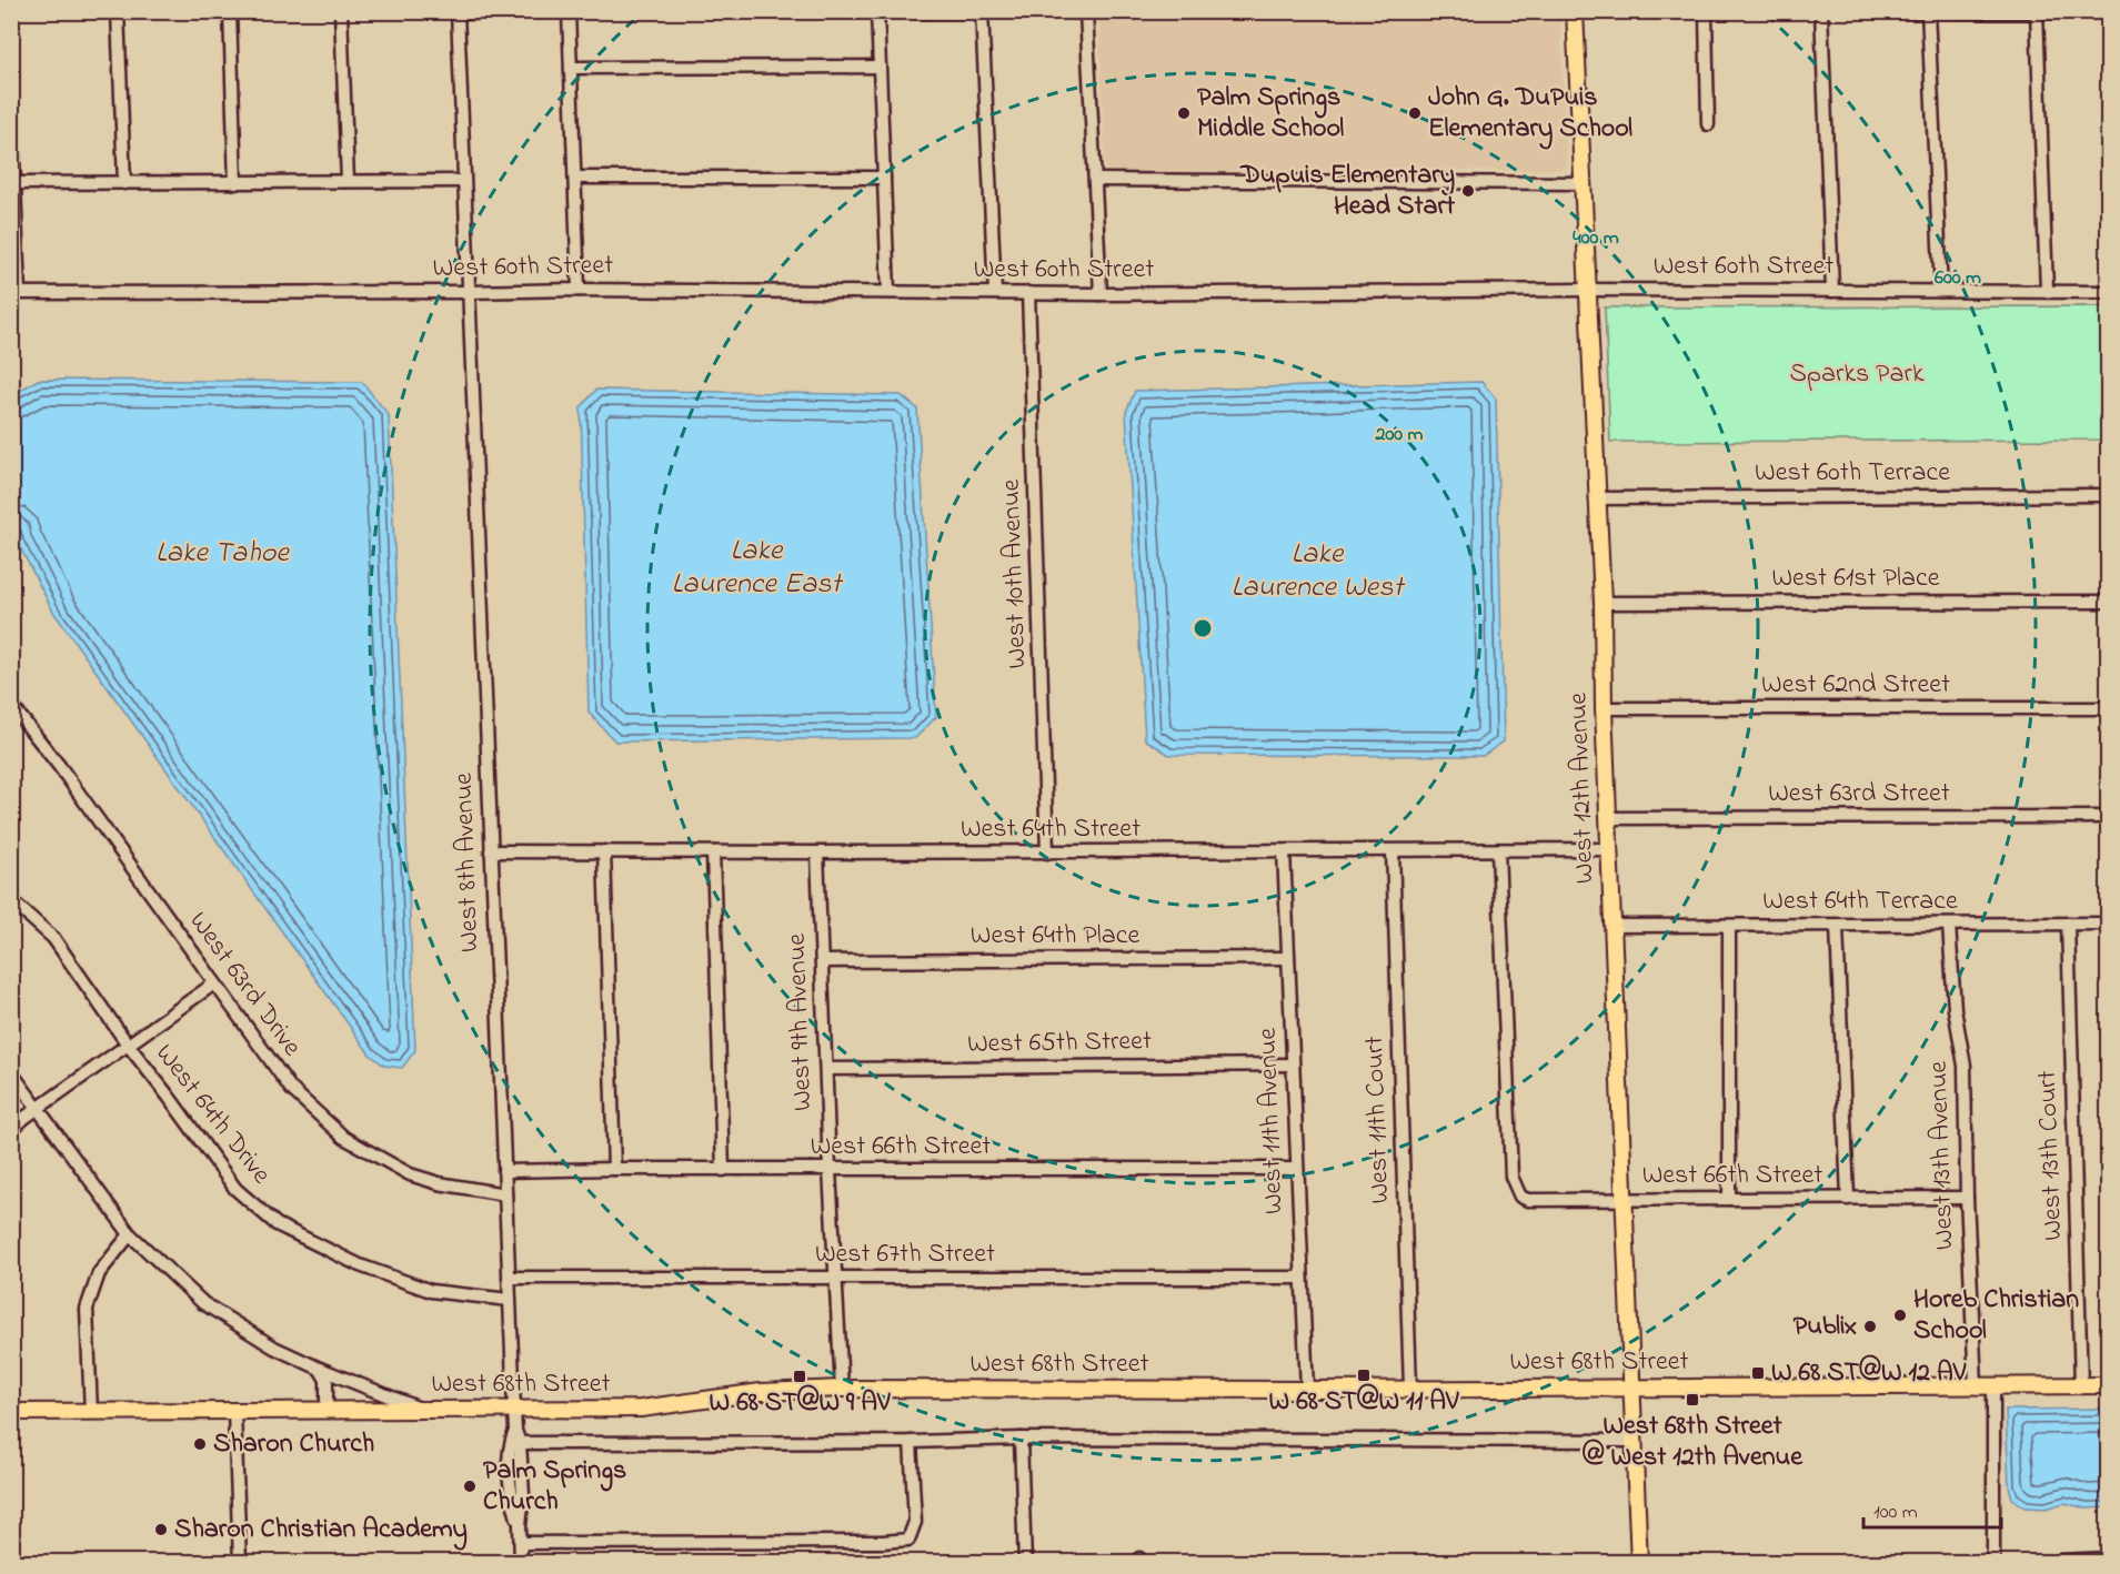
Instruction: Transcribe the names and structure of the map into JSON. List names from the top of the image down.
{
  "streets": {
    "main road": ["West 12th Avenue", "West 68th Street"],
    "street": [
      "West 60th Street",
      "West 60th Terrace",
      "West 10th Avenue",
      "West 61st Place",
      "West 62nd Street",
      "West 63rd Street",
      "West 64th Street",
      "West 8th Avenue",
      "West 64th Terrace",
      "West 64th Place",
      "West 63rd Drive",
      "West 9th Avenue",
      "West 65th Street",
      "West 64th Drive",
      "West 11th Court",
      "West 11th Avenue",
      "West 66th Street",
      "West 13th Avenue",
      "West 13th Court",
      "West 67th Street"
    ]
  },
  "crossings": [
    ["West 60th Street", "West 10th Avenue"],
    ["West 60th Street", "West 12th Avenue"],
    ["West 60th Street", "West 8th Avenue"],
    ["West 60th Terrace", "West 12th Avenue"],
    ["West 10th Avenue", "West 64th Street"],
    ["West 61st Place", "West 12th Avenue"],
    ["West 62nd Street", "West 12th Avenue"],
    ["West 12th Avenue", "West 63rd Street"],
    ["West 12th Avenue", "West 64th Street"],
    ["West 12th Avenue", "West 64th Terrace"],
    ["West 12th Avenue", "West 66th Street"],
    ["West 12th Avenue", "West 68th Street"],
    ["West 64th Street", "West 8th Avenue"],
    ["West 64th Street", "West 9th Avenue"],
    ["West 64th Street", "West 11th Court"],
    ["West 64th Street", "West 11th Avenue"],
    ["West 64th Street", "West 66th Street"],
    ["West 8th Avenue", "West 63rd Drive"],
    ["West 8th Avenue", "West 64th Drive"],
    ["West 8th Avenue", "West 66th Street"],
    ["West 8th Avenue", "West 67th Street"],
    ["West 8th Avenue", "West 68th Street"],
    ["West 64th Terrace", "West 13th Avenue"],
    ["West 64th Terrace", "West 13th Court"],
    ["West 64th Place", "West 9th Avenue"],
    ["West 64th Place", "West 11th Avenue"],
    ["West 9th Avenue", "West 65th Street"],
    ["West 9th Avenue", "West 66th Street"],
    ["West 9th Avenue", "West 67th Street"],
    ["West 9th Avenue", "West 68th Street"],
    ["West 65th Street", "West 11th Avenue"],
    ["West 11th Court", "West 68th Street"],
    ["West 11th Avenue", "West 66th Street"],
    ["West 11th Avenue", "West 67th Street"],
    ["West 11th Avenue", "West 68th Street"],
    ["West 66th Street", "West 13th Avenue"],
    ["West 13th Avenue", "West 68th Street"],
    ["West 13th Court", "West 68th Street"]
  ],
  "water": ["Lake Laurence East", "Lake Tahoe", "Lake Laurence West"],
  "parks": ["Sparks Park"],
  "places": {
    "other": [
      "Palm Springs Middle School",
      "John G. DuPuis Elementary School",
      "Dupuis Elementary Head Start",
      "Horeb Christian School",
      "Publix",
      "Sharon Church",
      "Palm Springs Church",
      "Sharon Christian Academy"
    ],
    "transit": [
      "W 68 ST@W 12 AV",
      "W 68 ST@W 11 AV",
      "W 68 ST@W 9 AV",
      "West 68th Street @ West 12th Avenue"
    ]
  },
  "scale_bar": "100 m",
  "rings": ["400 m", "600 m", "200 m"]
}
